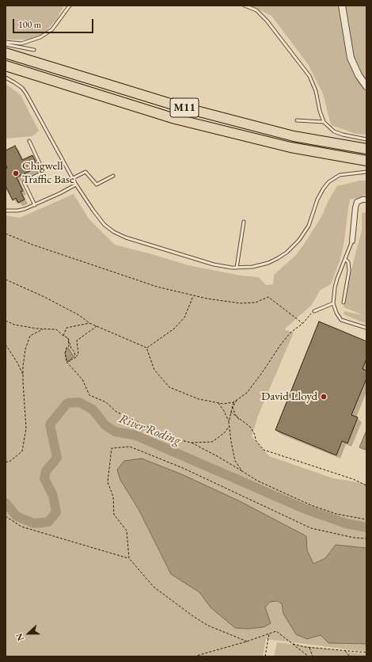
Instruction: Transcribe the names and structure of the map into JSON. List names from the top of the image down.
{
  "streets": {
    "highway": ["M11"]
  },
  "water": ["River Roding"],
  "places": ["Chigwell Traffic Base", "David Lloyd"],
  "scale_bar": "100 m",
  "north": "left"
}
